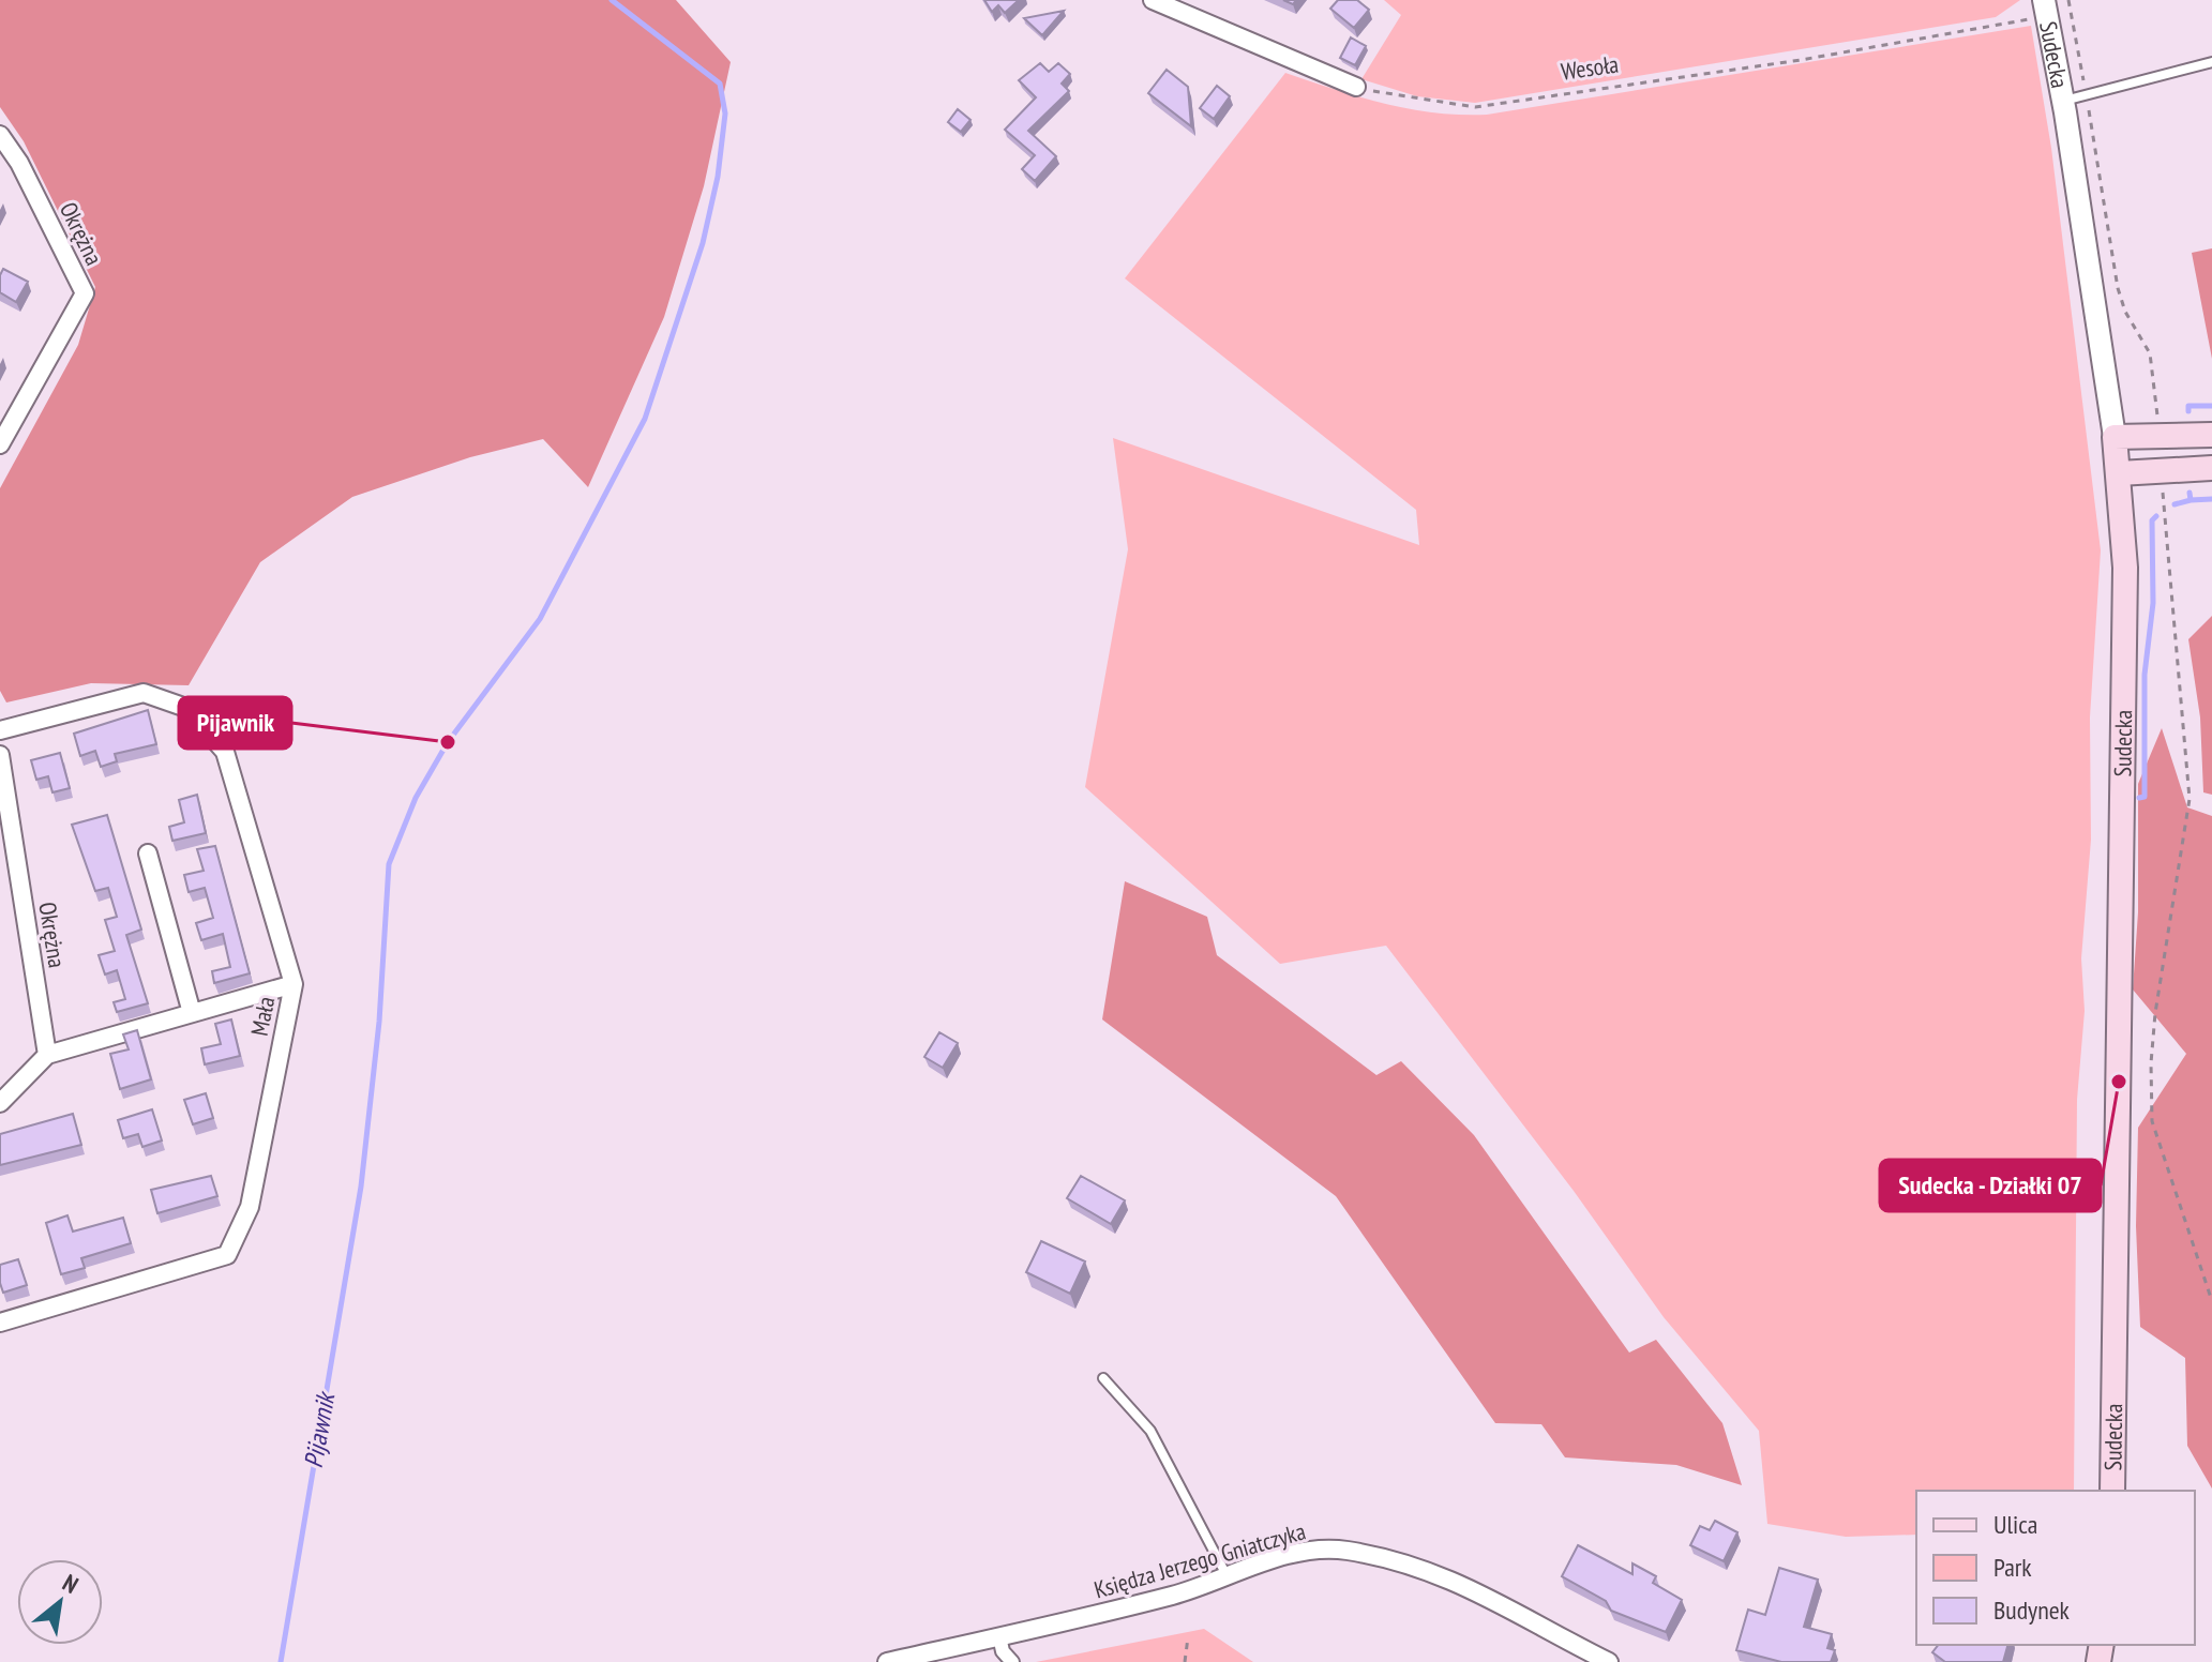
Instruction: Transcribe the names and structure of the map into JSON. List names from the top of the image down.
{
  "streets": {
    "main road": ["Sudecka"],
    "street": ["Okrężna", "Mała", "Księdza Jerzego Gniatczyka"],
    "path": ["Wesoła"]
  },
  "crossings": [
    ["Sudecka", "Wesoła"]
  ],
  "water": ["Pijawnik"],
  "places": ["Pijawnik", "Sudecka - Działki 07"],
  "legend": ["Ulica", "Park", "Budynek"],
  "north": "top right"
}
